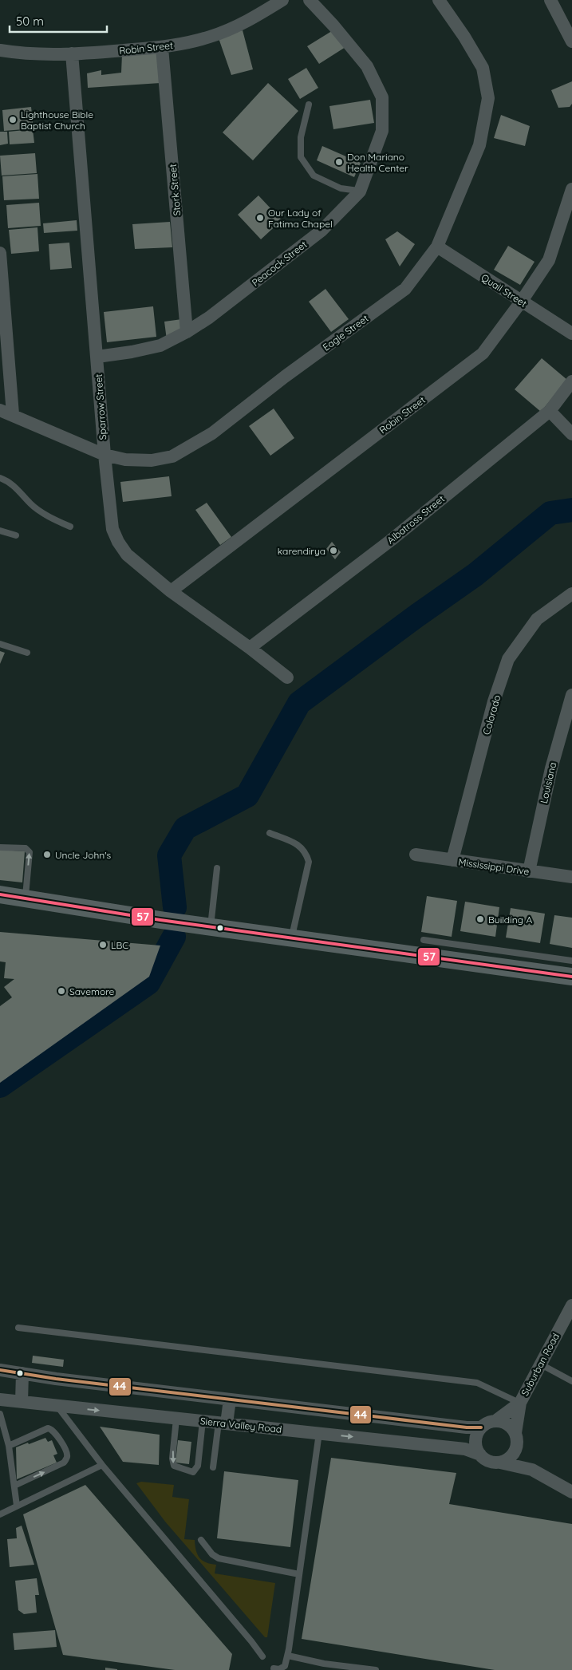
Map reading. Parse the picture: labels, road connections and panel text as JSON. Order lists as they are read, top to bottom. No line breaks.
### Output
{"streets":{"street":["Robin Street","Stork Street","Peacock Street","Quail Street","Eagle Street","Sparrow Street","Albatross Street","Colorado","Louisiana","Mississippi Drive","Suburban Road","Sierra Valley Road"]},"crossings":[["Robin Street","Stork Street"],["Robin Street","Quail Street"],["Robin Street","Sparrow Street"],["Stork Street","Peacock Street"],["Peacock Street","Sparrow Street"],["Quail Street","Eagle Street"],["Eagle Street","Sparrow Street"],["Sparrow Street","Albatross Street"],["Colorado","Mississippi Drive"],["Louisiana","Mississippi Drive"],["Suburban Road","Sierra Valley Road"]],"places":["Lighthouse Bible Baptist Church","Don Mariano Health Center","Our Lady of Fatima Chapel","karendirya","Uncle John's","Building A","LBC","Savemore"],"lines":["transit line 57","transit line 44"],"scale_bar":"50 m"}
